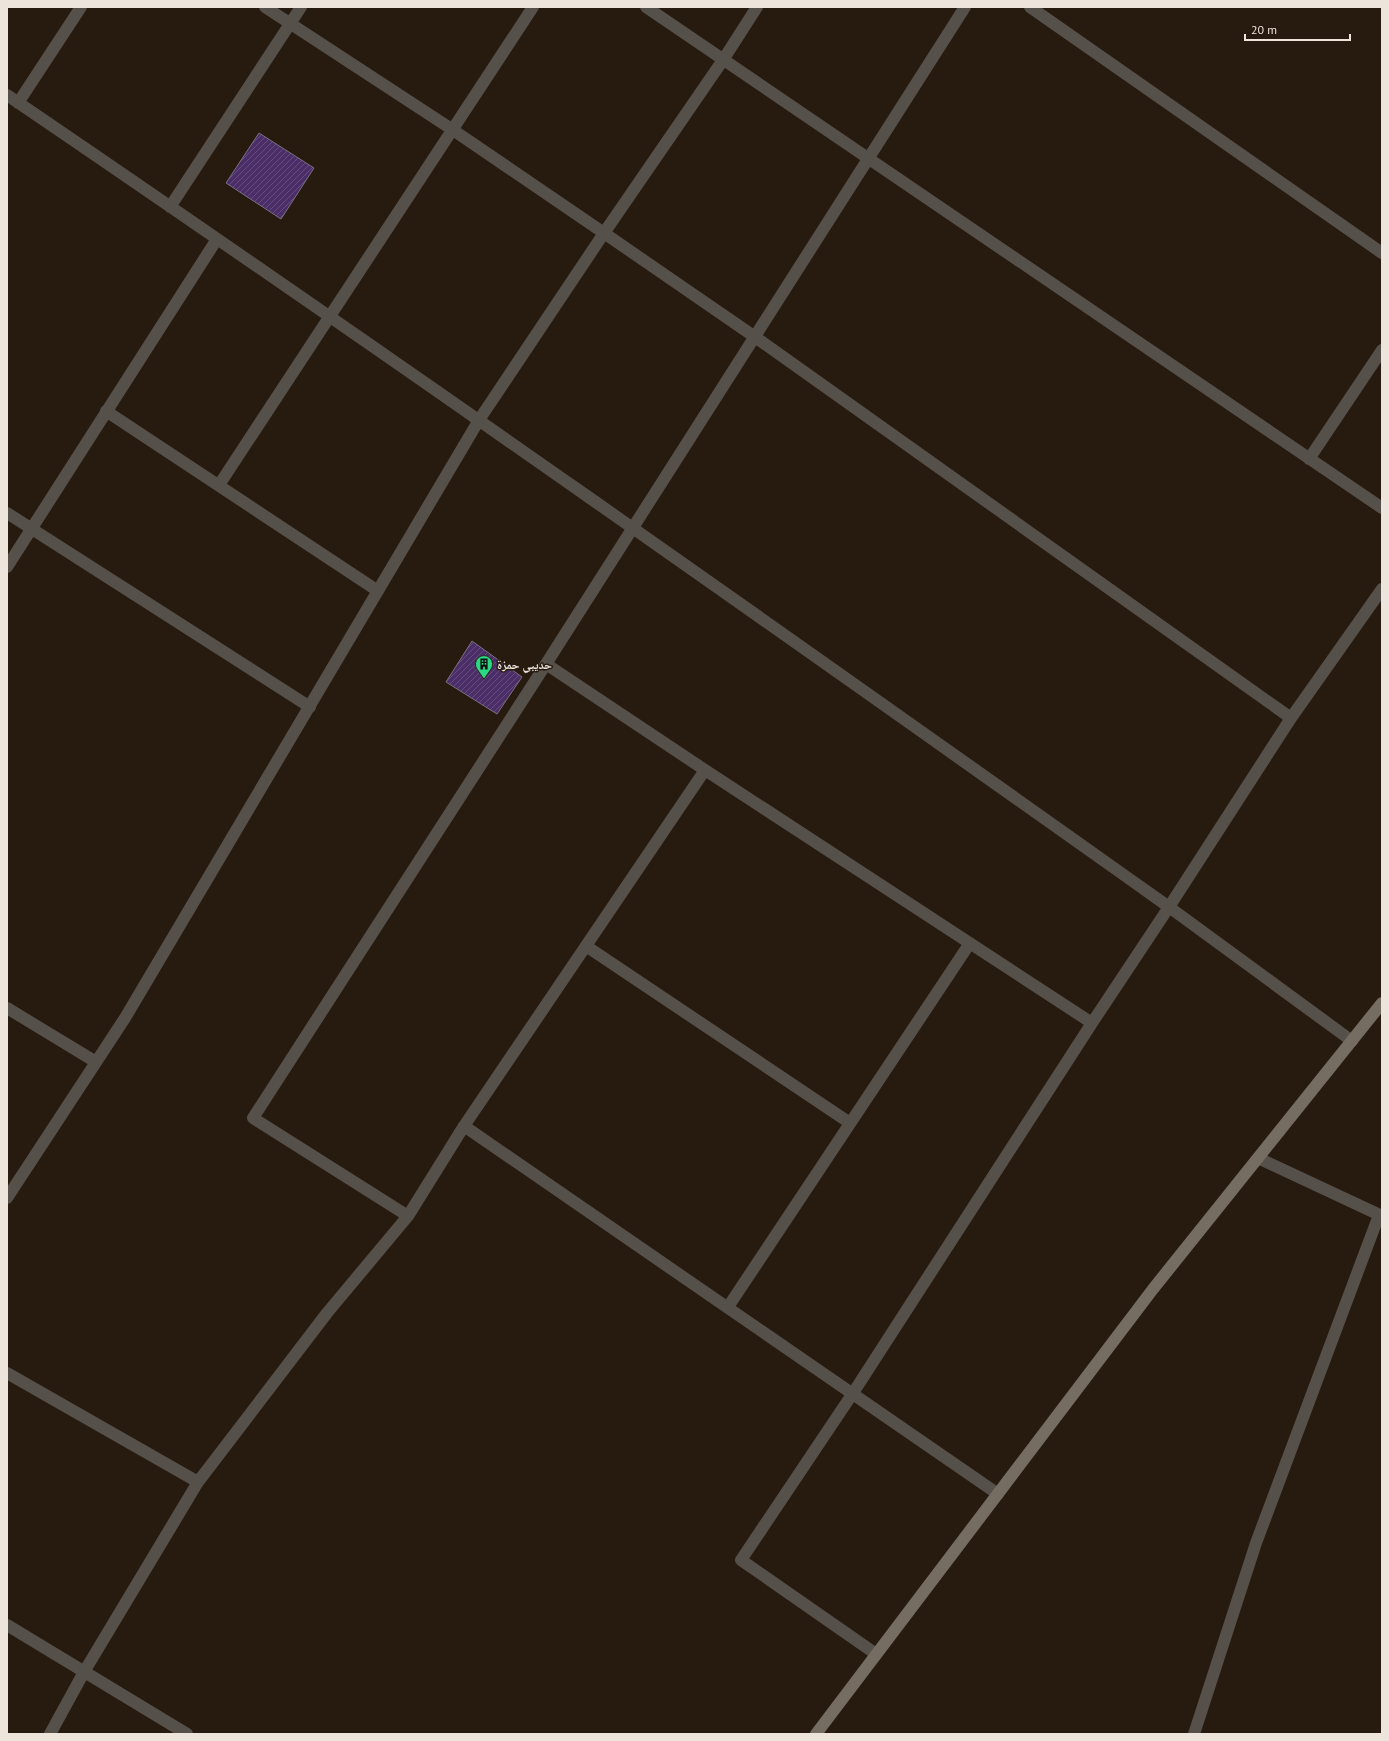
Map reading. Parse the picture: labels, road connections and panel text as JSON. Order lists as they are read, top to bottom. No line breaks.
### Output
{"places":{"building":["حديبي حمزة"]},"scale_bar":"20 m"}
